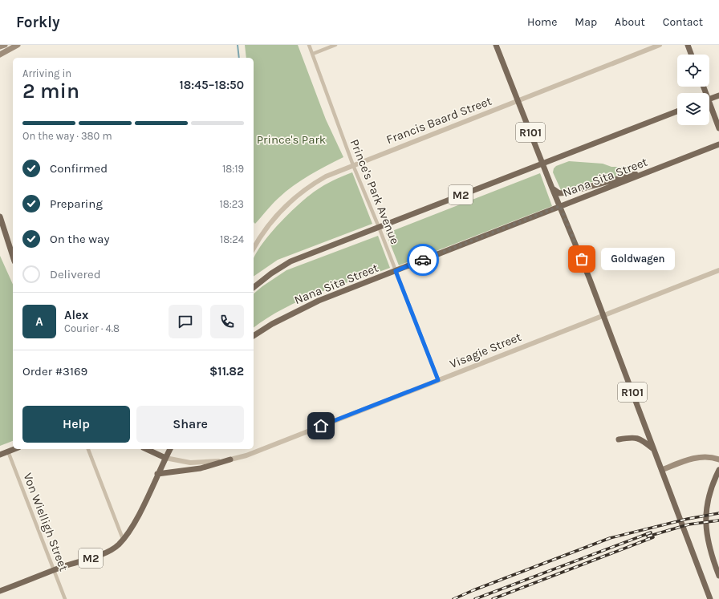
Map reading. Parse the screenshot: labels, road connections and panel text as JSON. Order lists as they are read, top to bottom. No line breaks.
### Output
{"streets":{"main road":["R101","Nana Sita Street","M2"],"street":["Francis Baard Street","Prince's Park Avenue","Visagie Street","Von Wielligh Street"]},"crossings":[["Francis Baard Street","R101"],["Francis Baard Street","Prince's Park Avenue"],["R101","Nana Sita Street"],["R101","M2"],["R101","Visagie Street"],["Nana Sita Street","Prince's Park Avenue"],["Prince's Park Avenue","M2"],["Prince's Park Avenue","Visagie Street"],["M2","Visagie Street"],["M2","Von Wielligh Street"]],"parks":["Prince's Park"],"places":["Goldwagen"],"page":{"header":"Forkly","nav":["Home","Map","About","Contact"],"heading":["2 min","Arriving in","18:45–18:50"],"panel":["Alex","Courier · 4.8","Order #3169","$11.82"],"bar":"On the way · 380 m","list":[["Confirmed","18:19"],["Preparing","18:23"],["On the way","18:24"],"Delivered"],"bubble":"Goldwagen","round":"A","buttons":["Help","Share"]}}
